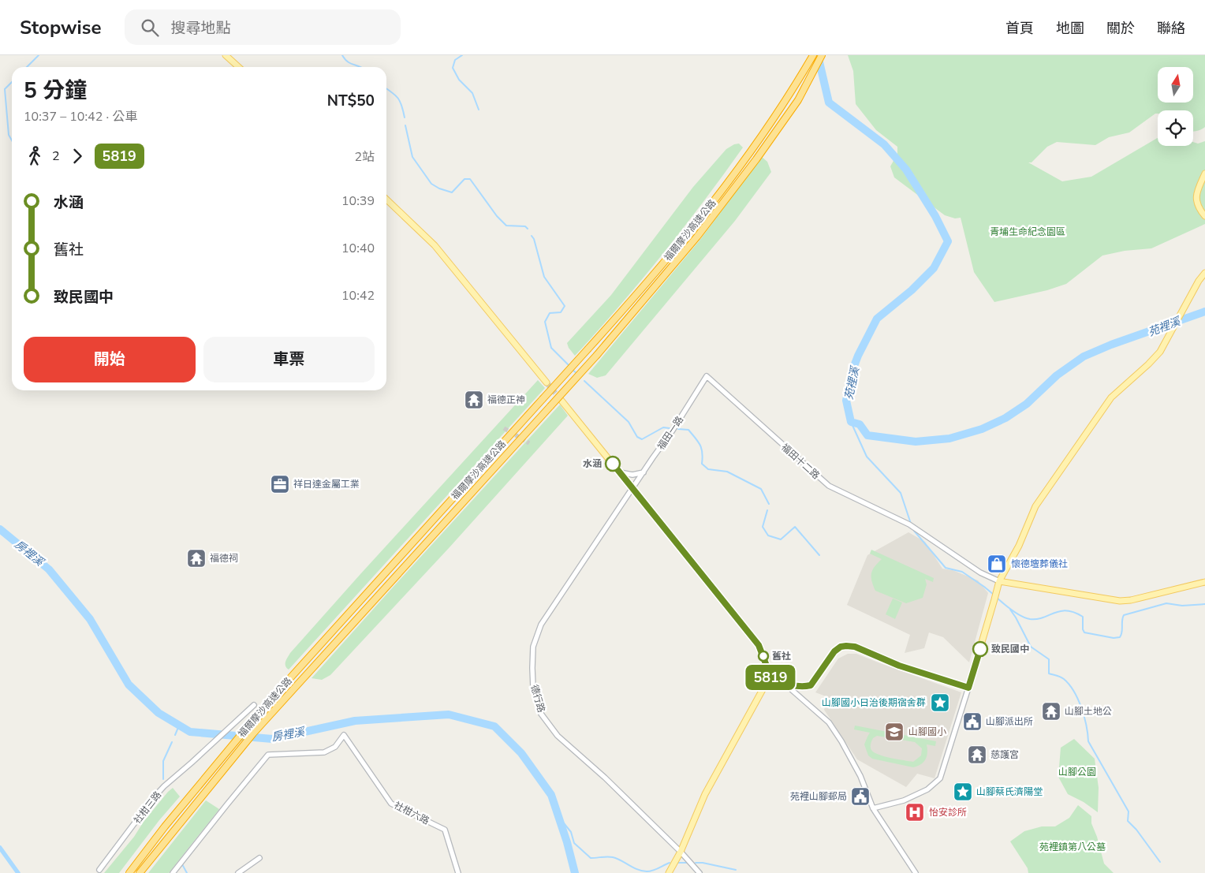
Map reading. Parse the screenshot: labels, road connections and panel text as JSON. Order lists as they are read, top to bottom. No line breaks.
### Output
{"streets":{"highway":["福爾摩沙高速公路"],"street":["福田一路","福田十二路","德行路","社柑三路","社柑六路"]},"crossings":[["福田一路","福田十二路"],["福田一路","德行路"]],"water":["苑裡溪","房裡溪"],"parks":["青埔生命紀念園區","山腳公園","苑裡鎮第八公墓"],"places":{"temple":["福德正神","福德祠","山腳土地公","慈護宮"],"other":["水涵","致民國中","舊社"],"office":["祥日達金屬工業"],"shop":["懷德壇葬儀社"],"place":["山腳國小日治後期宿舍群","山腳蔡氏濟陽堂"],"public building":["山腳派出所","苑裡山腳郵局"],"school or university":["山腳國小"],"hospital":["怡安診所"]},"lines":["bus line 5819"],"north":"top","page":{"header":"Stopwise","search":"搜尋地點","nav":["首頁","地圖","關於","聯絡"],"on_map":"5819","heading":["5 分鐘","10:37 – 10:42 · 公車","NT$50"],"legs":["2","5819","2站"],"list":[{"name":"水涵","value":"10:39"},{"name":"舊社","value":"10:40"},{"name":"致民國中","value":"10:42"}],"buttons":["開始","車票"]}}
